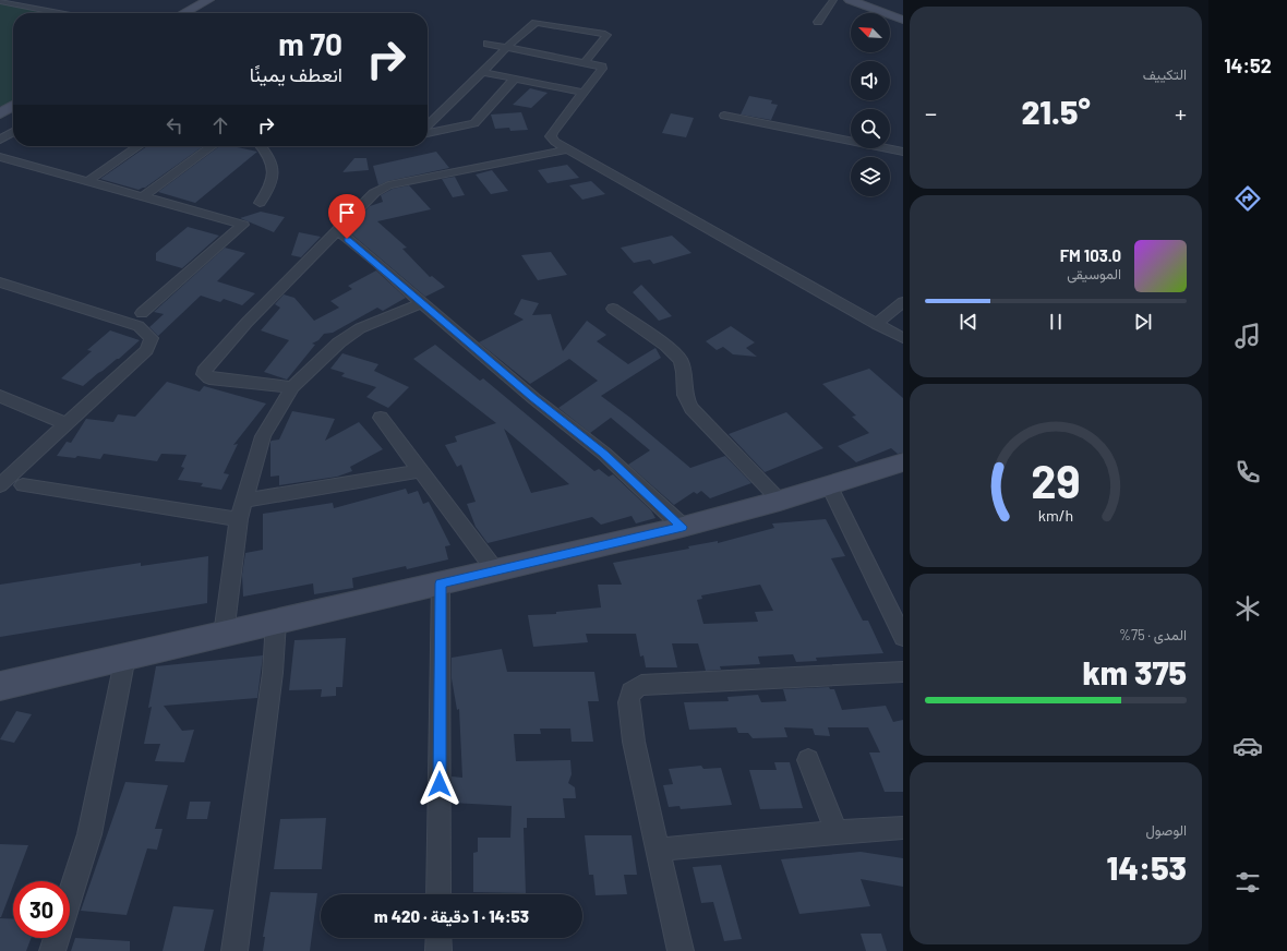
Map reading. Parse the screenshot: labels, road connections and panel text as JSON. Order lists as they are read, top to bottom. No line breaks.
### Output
{"north":"top left","page":{"tabs":"14:52","tile":["التكييف",["المدى · 75%","375 km"],["الوصول","14:53"]],"turn":["70 m","انعطف يمينًا"],"heat":["−","21.5°","+"],"song":["103.0 FM","الموسيقى"],"limit":"30","trip":"14:53 · 1 دقيقة · 420 m","gauge":["29","km/h"]}}
